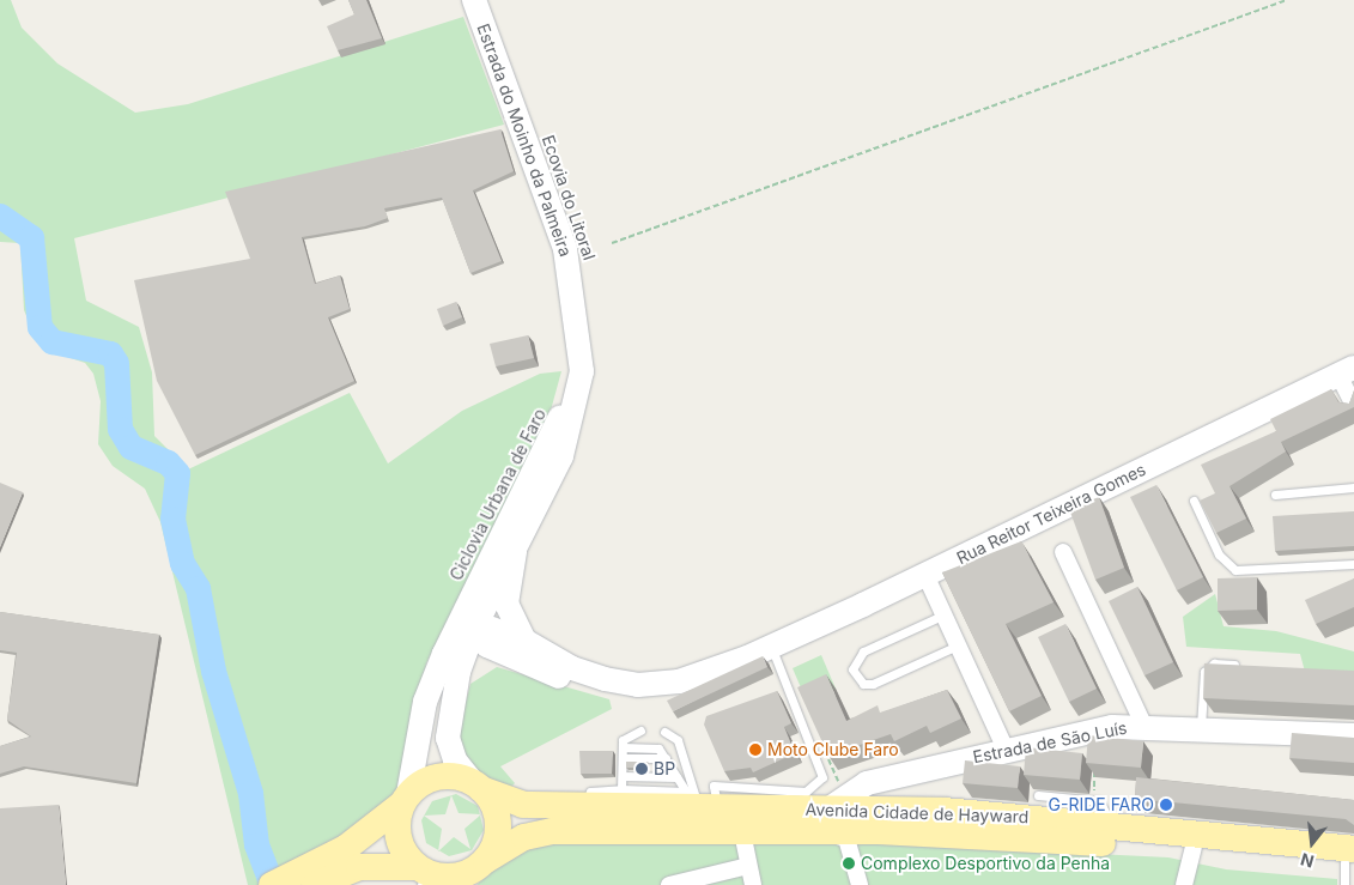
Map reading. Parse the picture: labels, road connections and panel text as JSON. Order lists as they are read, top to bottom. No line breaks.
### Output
{"streets":{"main road":["Avenida Cidade de Hayward"],"street":["Estrada do Moinho da Palmeira","Rua Reitor Teixeira Gomes","Estrada de São Luís"]},"crossings":[["Estrada do Moinho da Palmeira","Rua Reitor Teixeira Gomes"],["Estrada do Moinho da Palmeira","Avenida Cidade de Hayward"],["Estrada de São Luís","Avenida Cidade de Hayward"]],"places":["Moto Clube Faro","BP","G-RIDE FARO","Complexo Desportivo da Penha"],"north":"bottom"}
